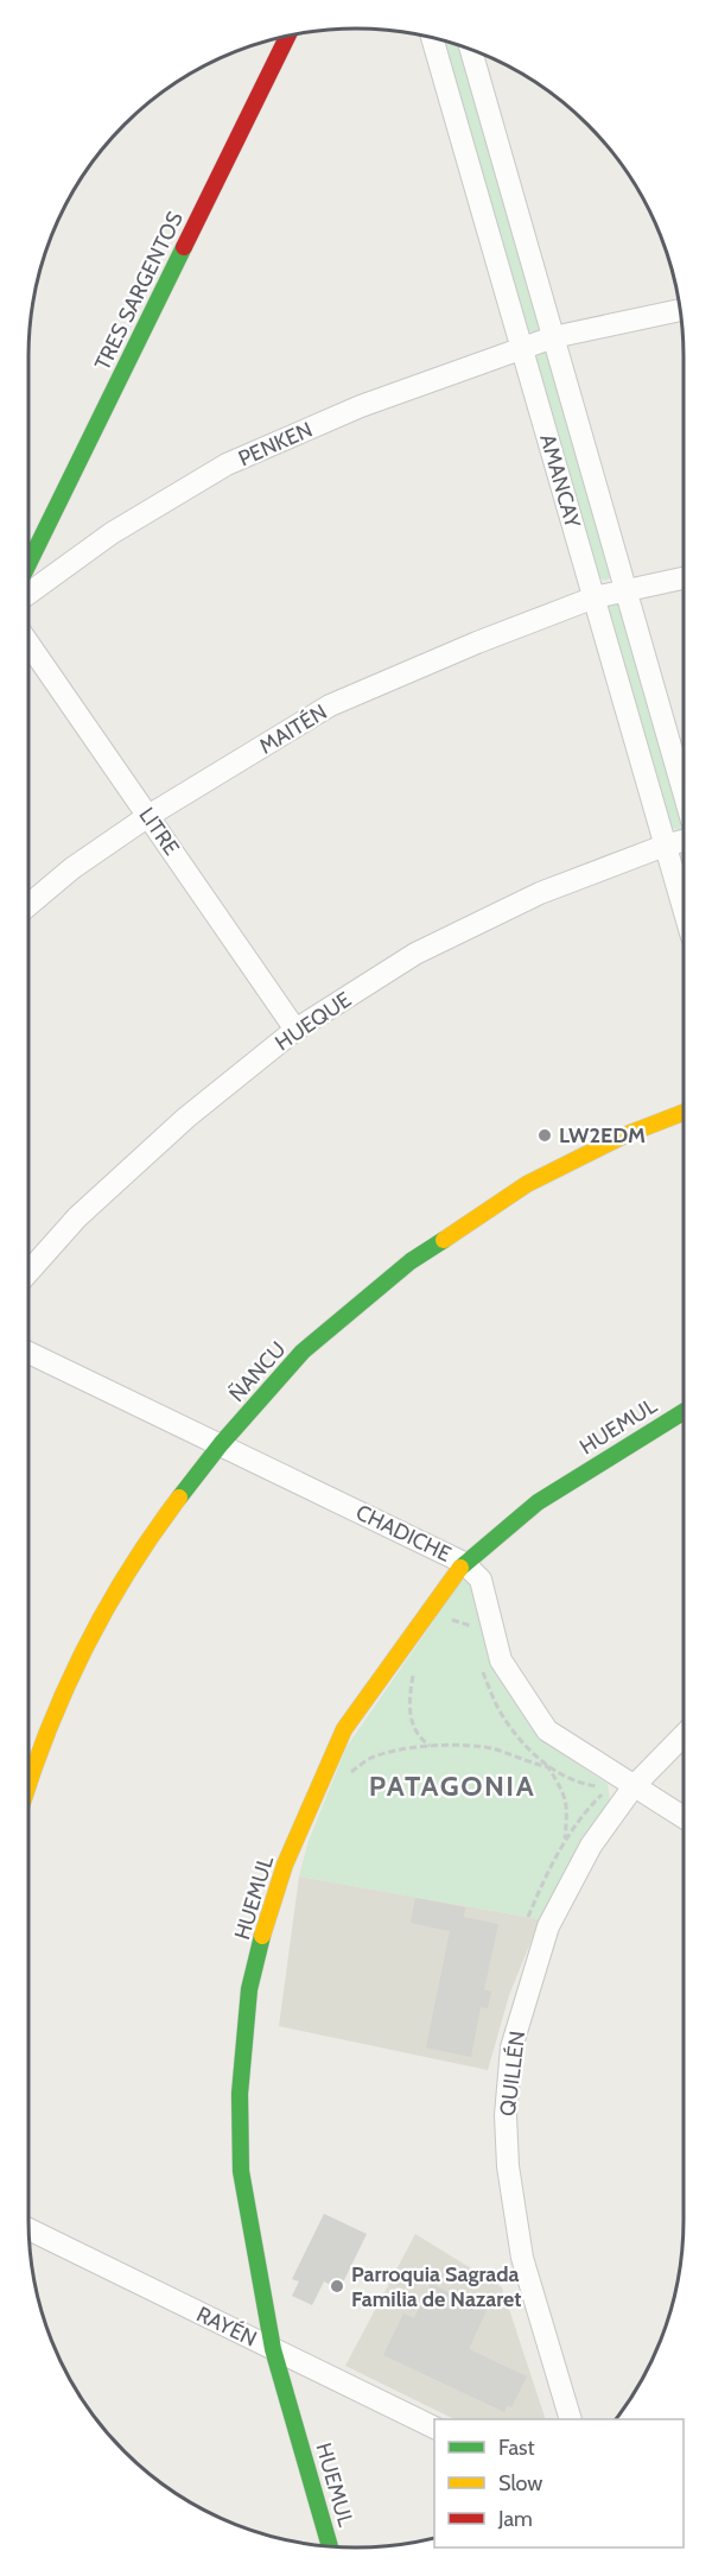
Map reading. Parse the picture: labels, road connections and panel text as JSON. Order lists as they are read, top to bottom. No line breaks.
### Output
{"streets":{"street":["TRES SARGENTOS","PENKEN","AMANCAY","MAITÉN","LITRE","HUEQUE","ÑANCU","HUEMUL","CHADICHE","QUILLÉN","RAYÉN"]},"crossings":[["PENKEN","AMANCAY"],["AMANCAY","MAITÉN"],["AMANCAY","HUEQUE"],["MAITÉN","LITRE"],["LITRE","HUEQUE"],["ÑANCU","CHADICHE"],["HUEMUL","CHADICHE"],["HUEMUL","RAYÉN"],["CHADICHE","QUILLÉN"]],"districts":["PATAGONIA"],"places":["LW2EDM","Parroquia Sagrada Familia de Nazaret"],"legend":["Fast","Slow","Jam"]}
